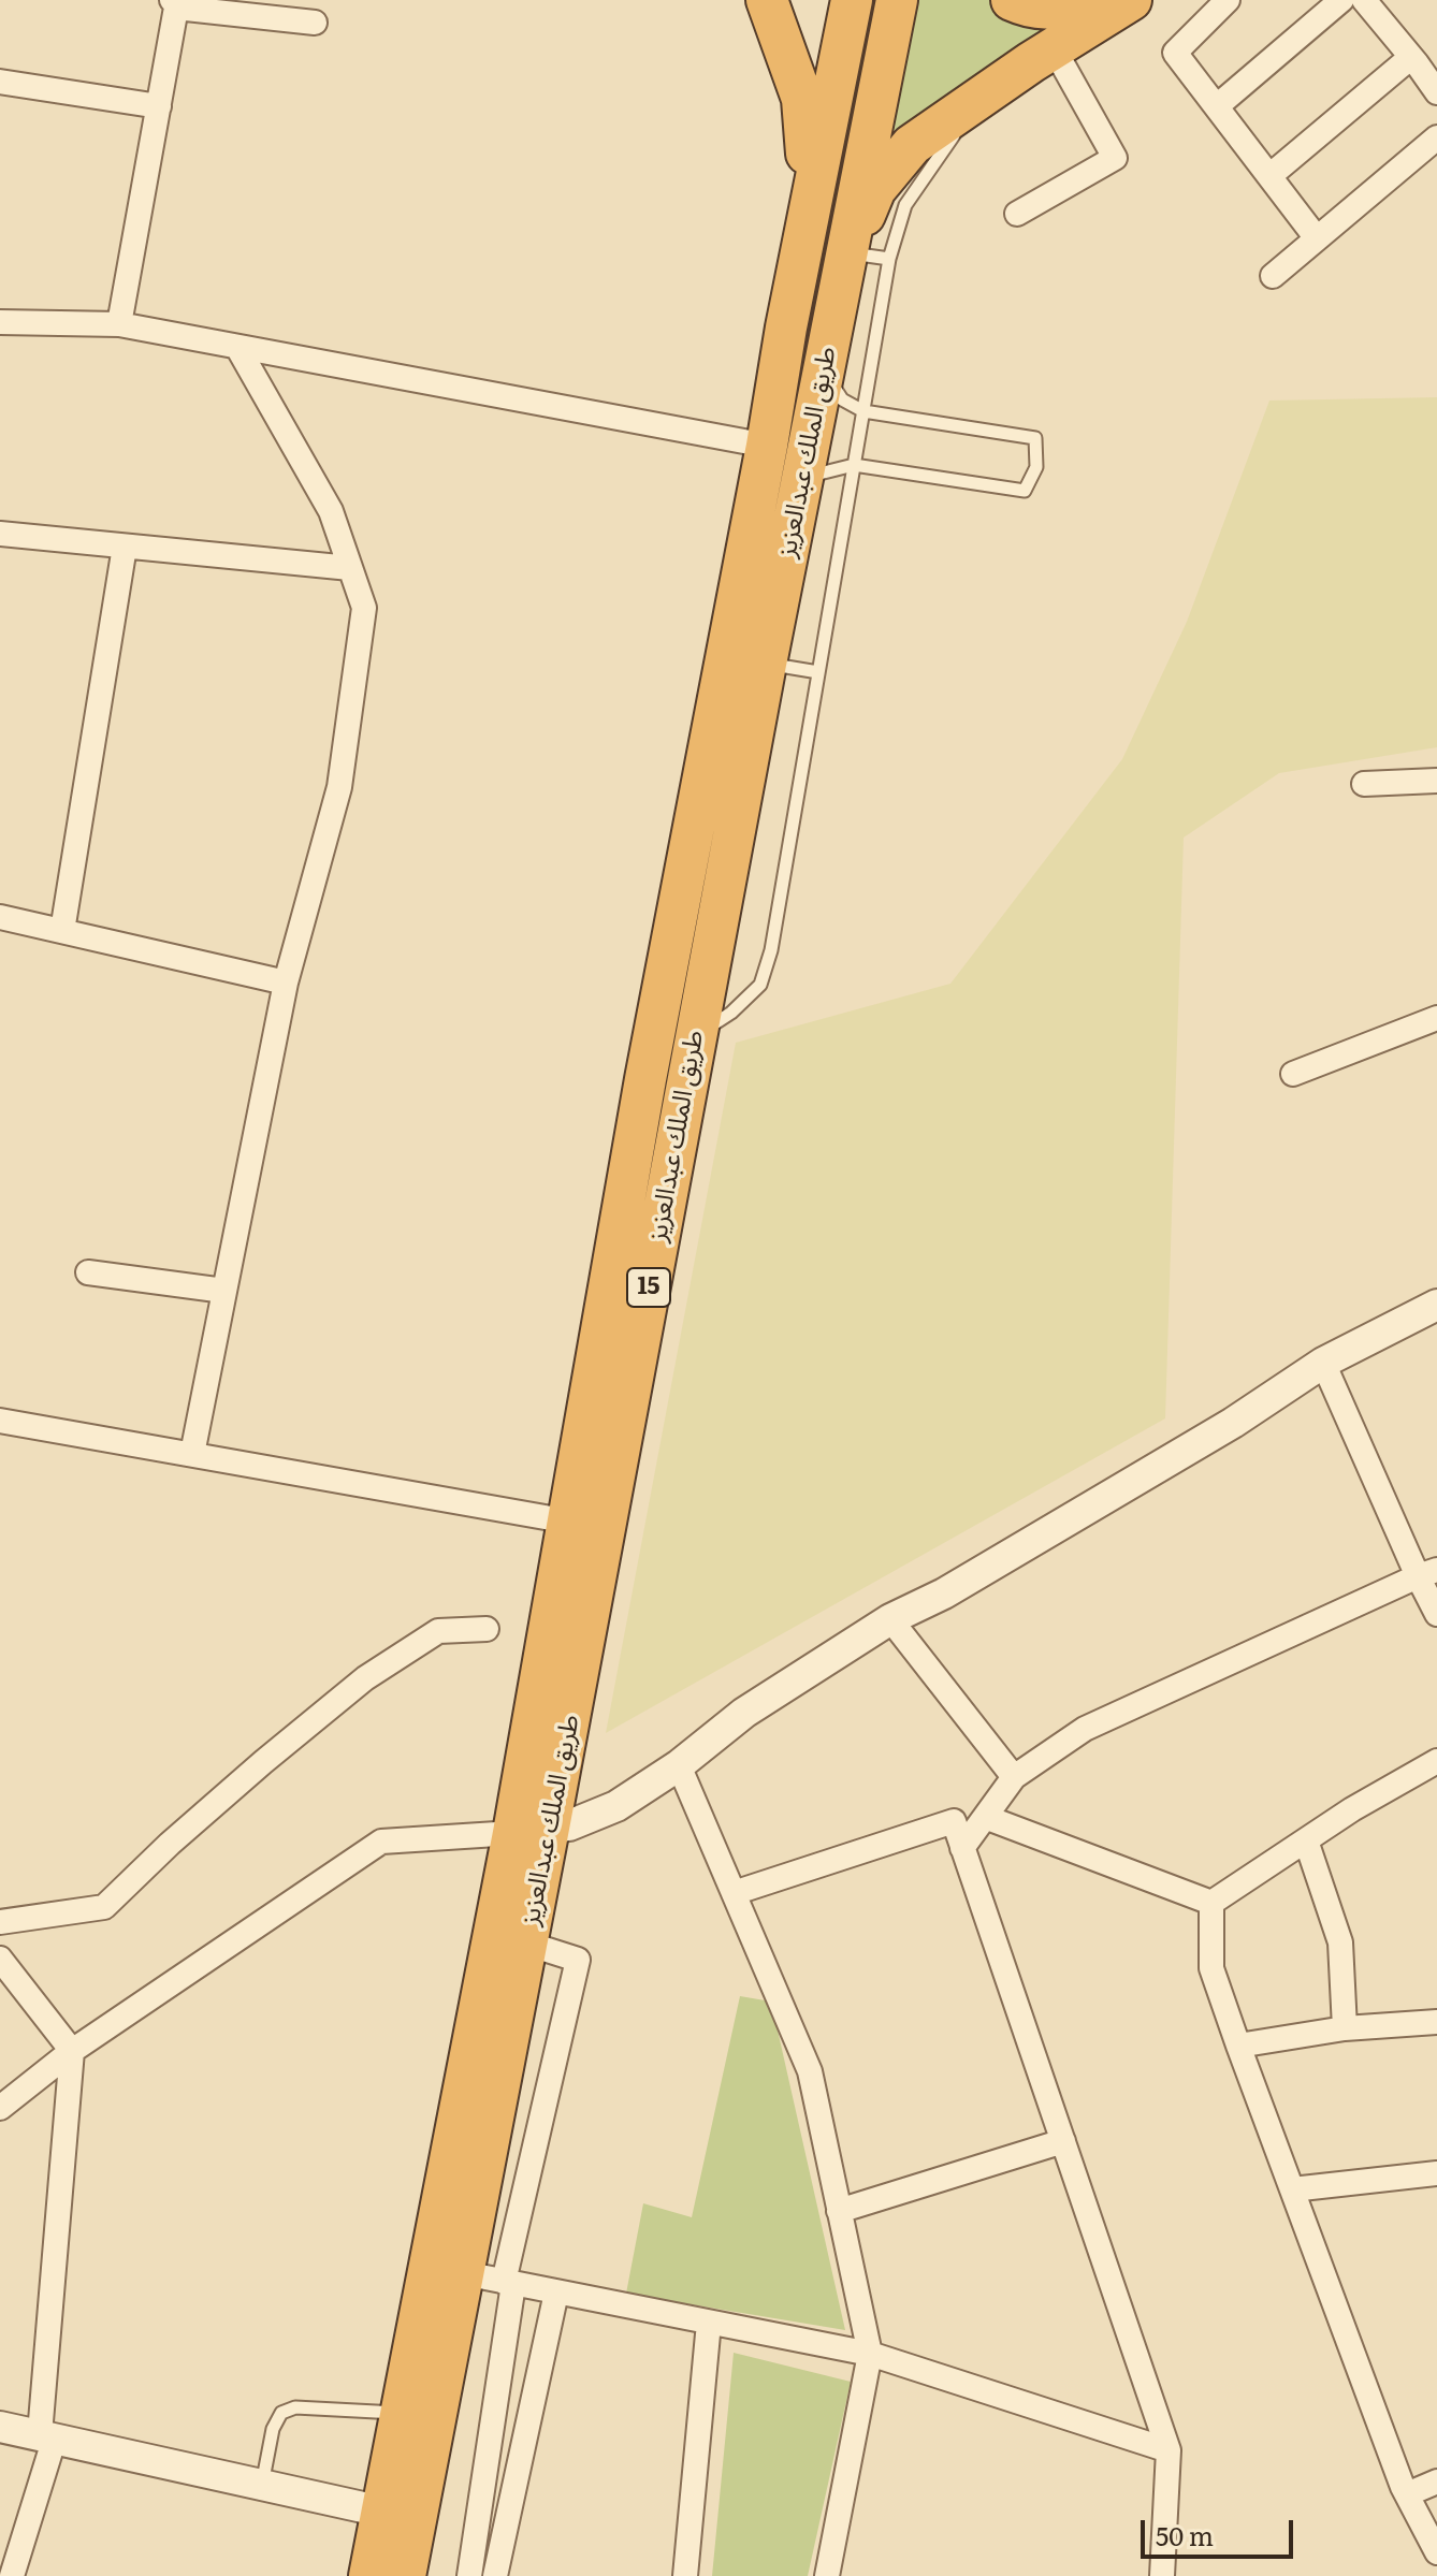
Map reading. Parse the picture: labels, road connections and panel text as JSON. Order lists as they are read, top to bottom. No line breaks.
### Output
{"streets":{"highway":["طريق الملك عبدالعزيز","15"]},"scale_bar":"50 m"}
